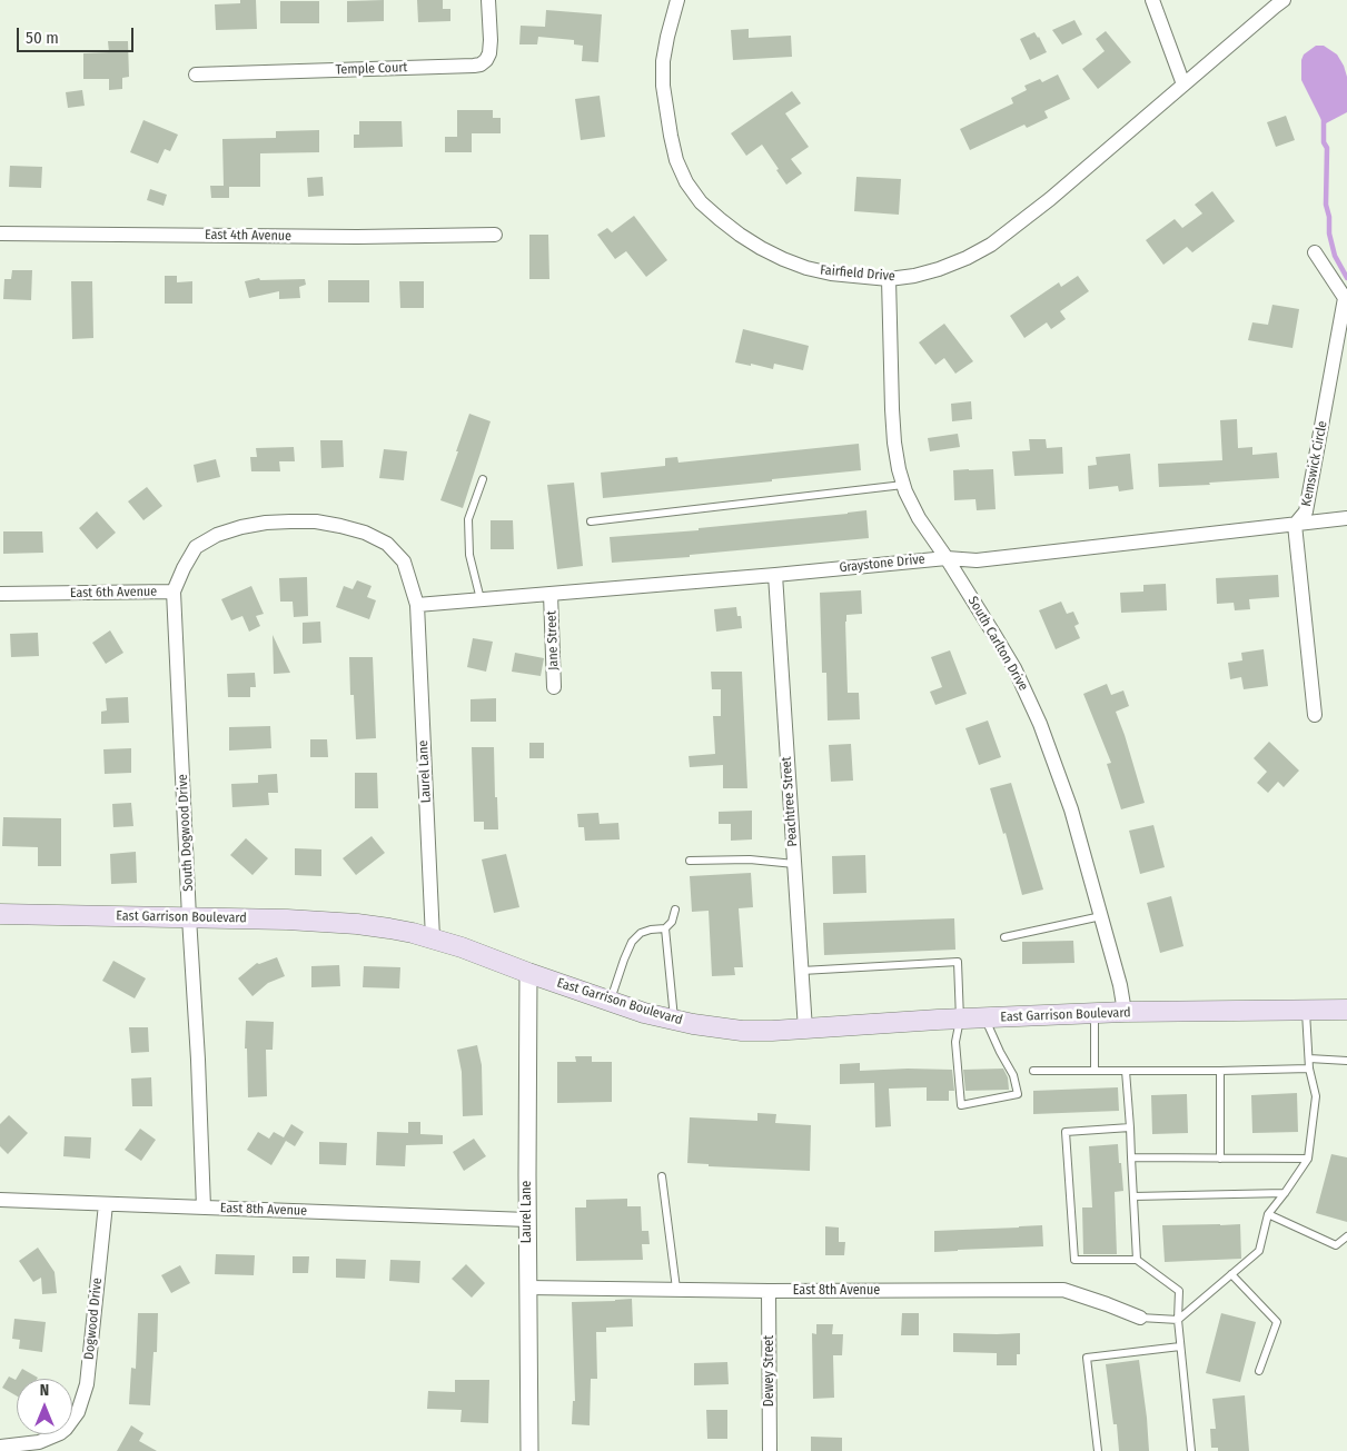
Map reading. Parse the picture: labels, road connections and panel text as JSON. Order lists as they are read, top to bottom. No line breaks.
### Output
{"streets":{"main road":["East Garrison Boulevard"],"street":["Temple Court","East 4th Avenue","Fairfield Drive","Kemswick Circle","Graystone Drive","East 6th Avenue","Jane Street","South Carlton Drive","Laurel Lane","Peachtree Street","South Dogwood Drive","East 8th Avenue","Dogwood Drive","Dewey Street"]},"crossings":[["Fairfield Drive","South Carlton Drive"],["Kemswick Circle","Graystone Drive"],["Graystone Drive","East 6th Avenue"],["Graystone Drive","Jane Street"],["Graystone Drive","South Carlton Drive"],["Graystone Drive","Laurel Lane"],["Graystone Drive","Peachtree Street"],["East 6th Avenue","Laurel Lane"],["East 6th Avenue","South Dogwood Drive"],["South Carlton Drive","East Garrison Boulevard"],["Laurel Lane","East Garrison Boulevard"],["Laurel Lane","East 8th Avenue"],["Peachtree Street","East Garrison Boulevard"],["South Dogwood Drive","East Garrison Boulevard"],["South Dogwood Drive","East 8th Avenue"],["East 8th Avenue","Dogwood Drive"],["East 8th Avenue","Dewey Street"]],"scale_bar":"50 m","north":"top"}
